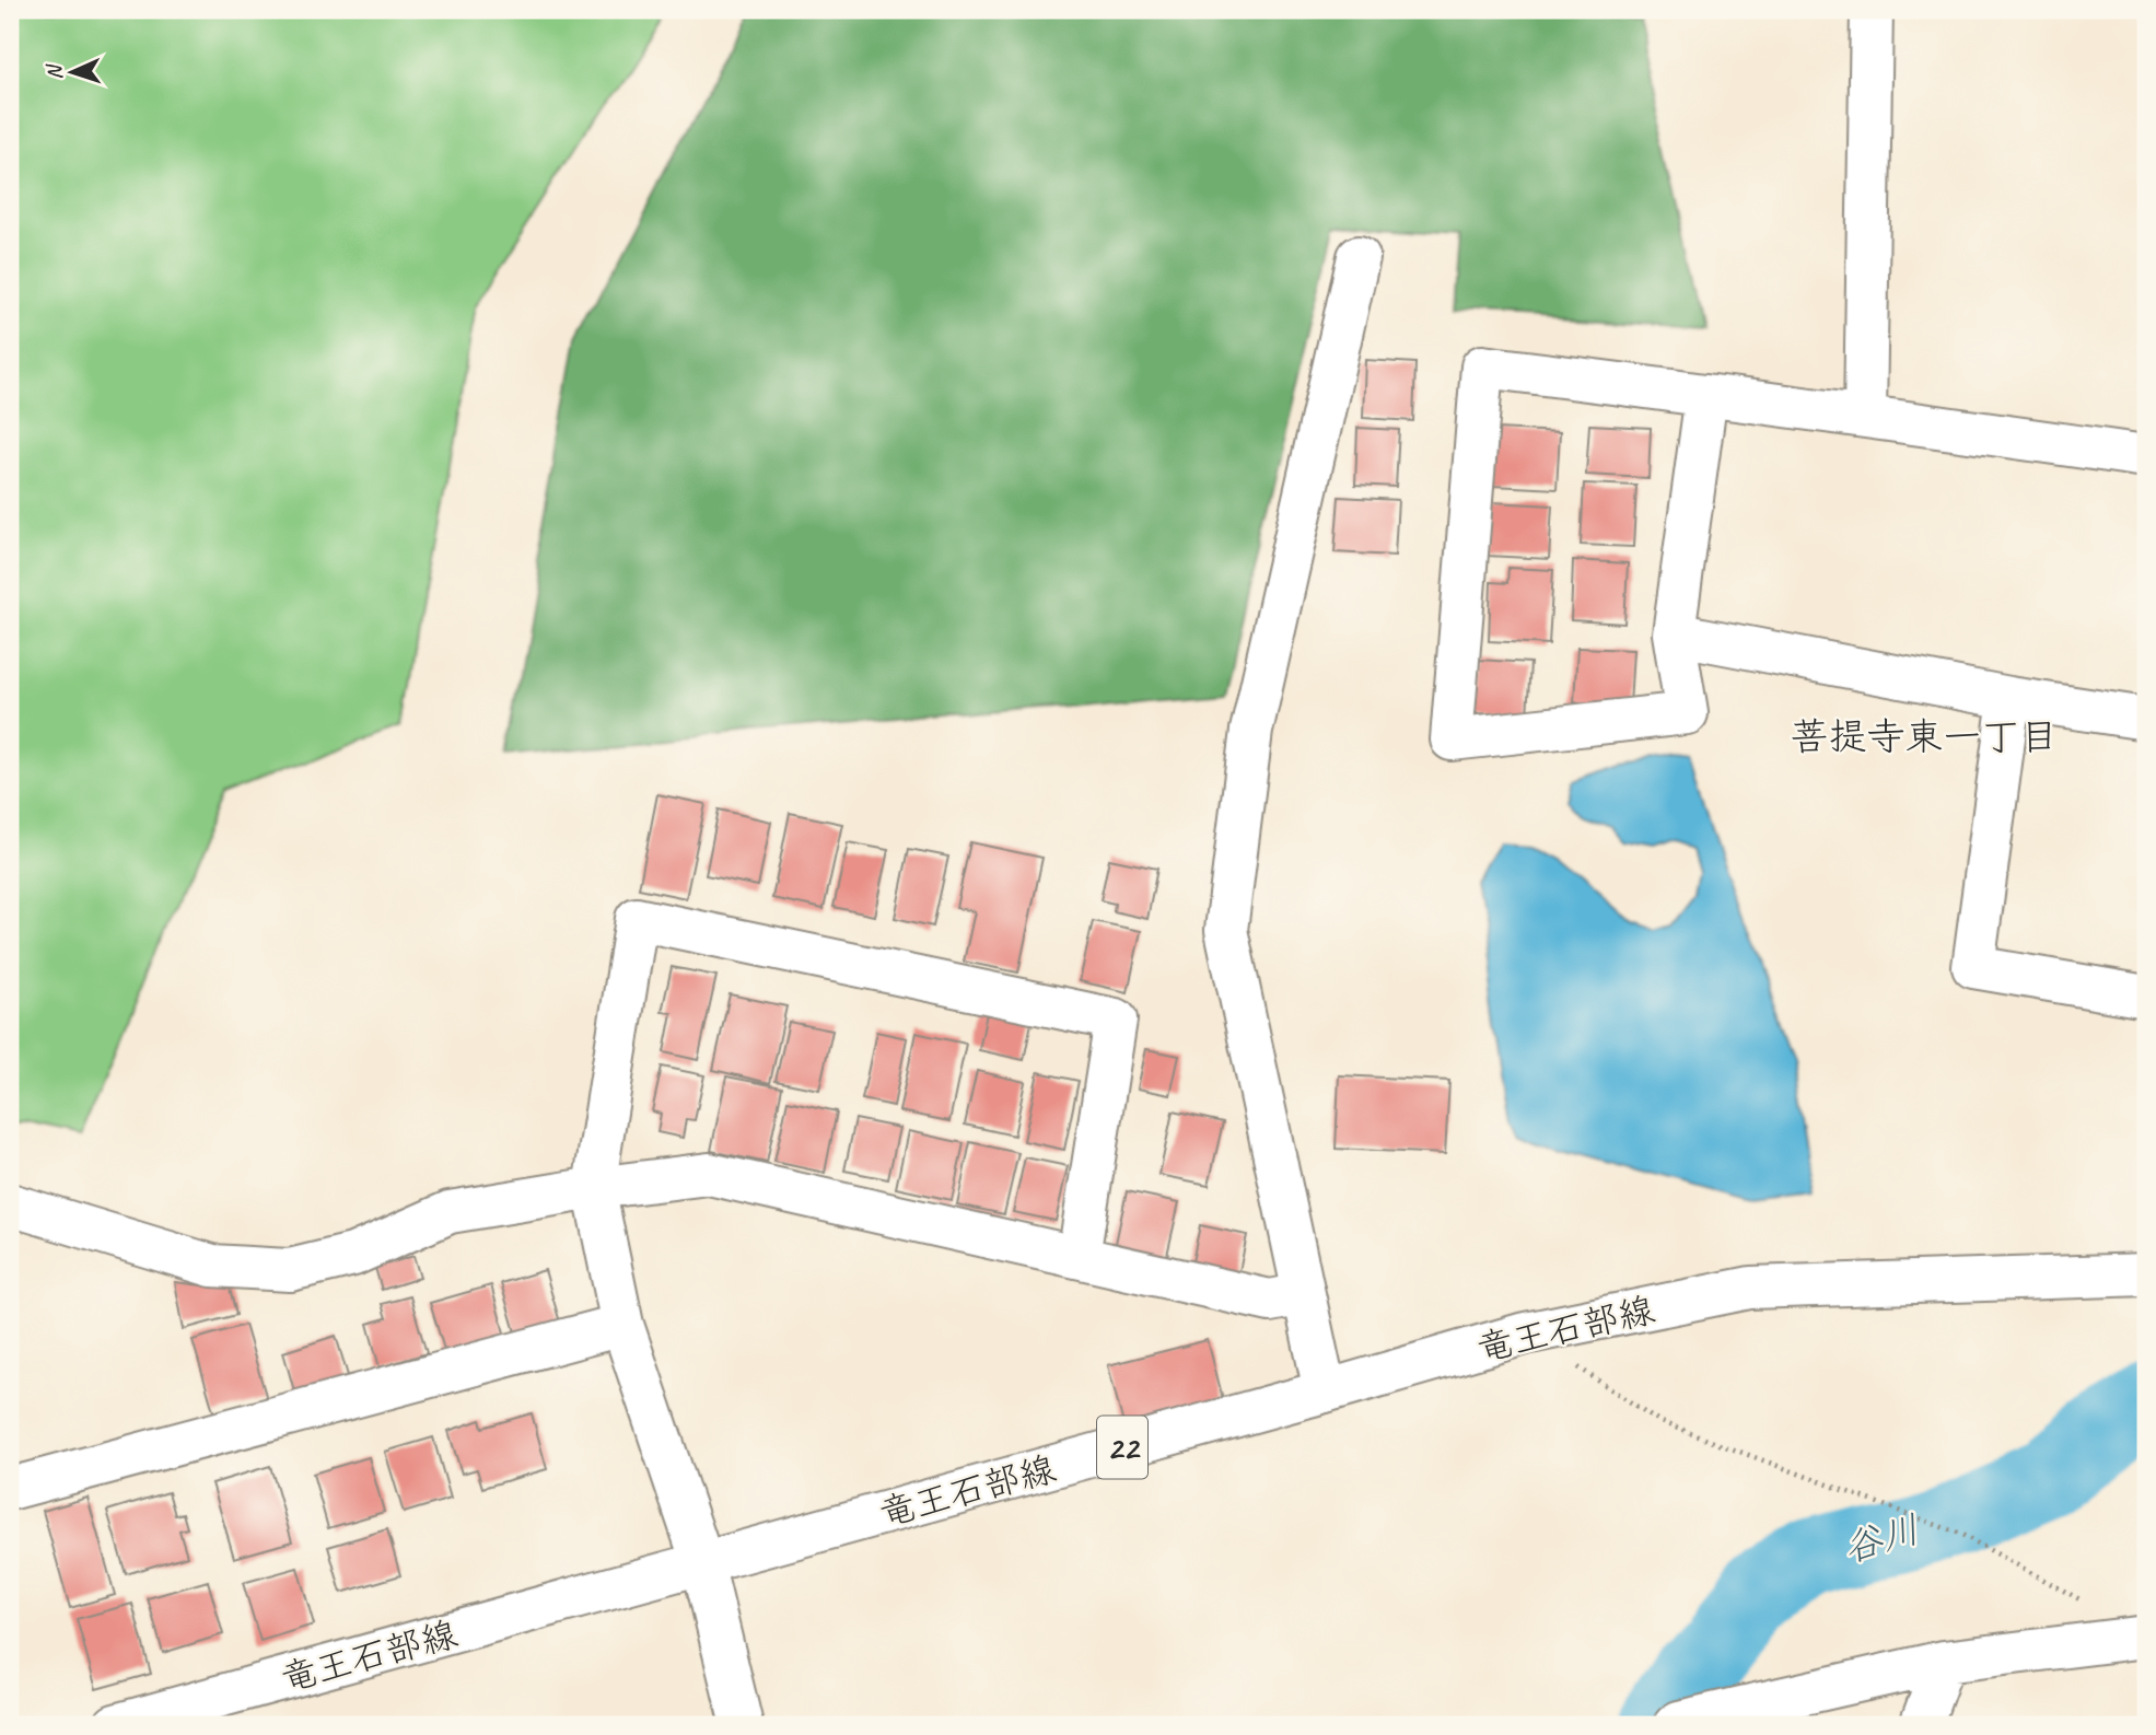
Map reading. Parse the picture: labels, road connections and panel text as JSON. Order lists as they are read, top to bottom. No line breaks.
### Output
{"streets":{"street":["竜王石部線","22"]},"districts":["菩提寺東一丁目"],"water":["谷川"],"north":"left"}
